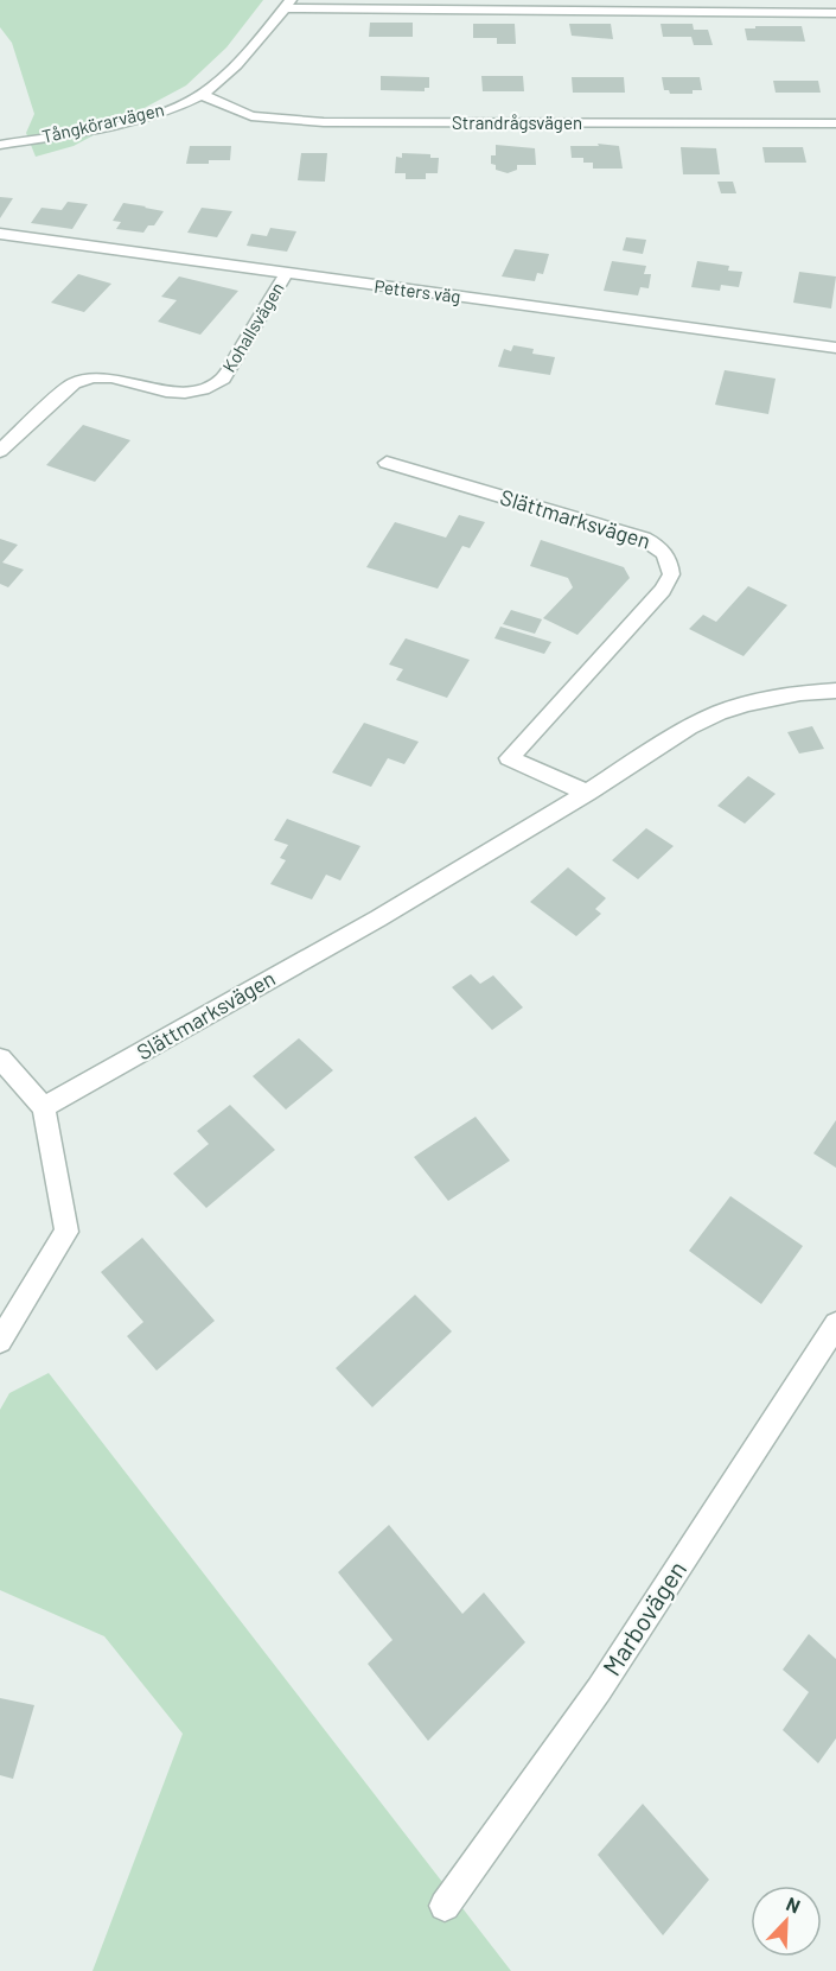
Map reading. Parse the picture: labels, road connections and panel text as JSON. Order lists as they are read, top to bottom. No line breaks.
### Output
{"streets":{"street":["Tångkörarvägen","Strandrågsvägen","Petters väg","Kohallsvägen","Slättmarksvägen","Marbovägen"]},"crossings":[["Tångkörarvägen","Strandrågsvägen"],["Petters väg","Kohallsvägen"]],"north":"top right"}
